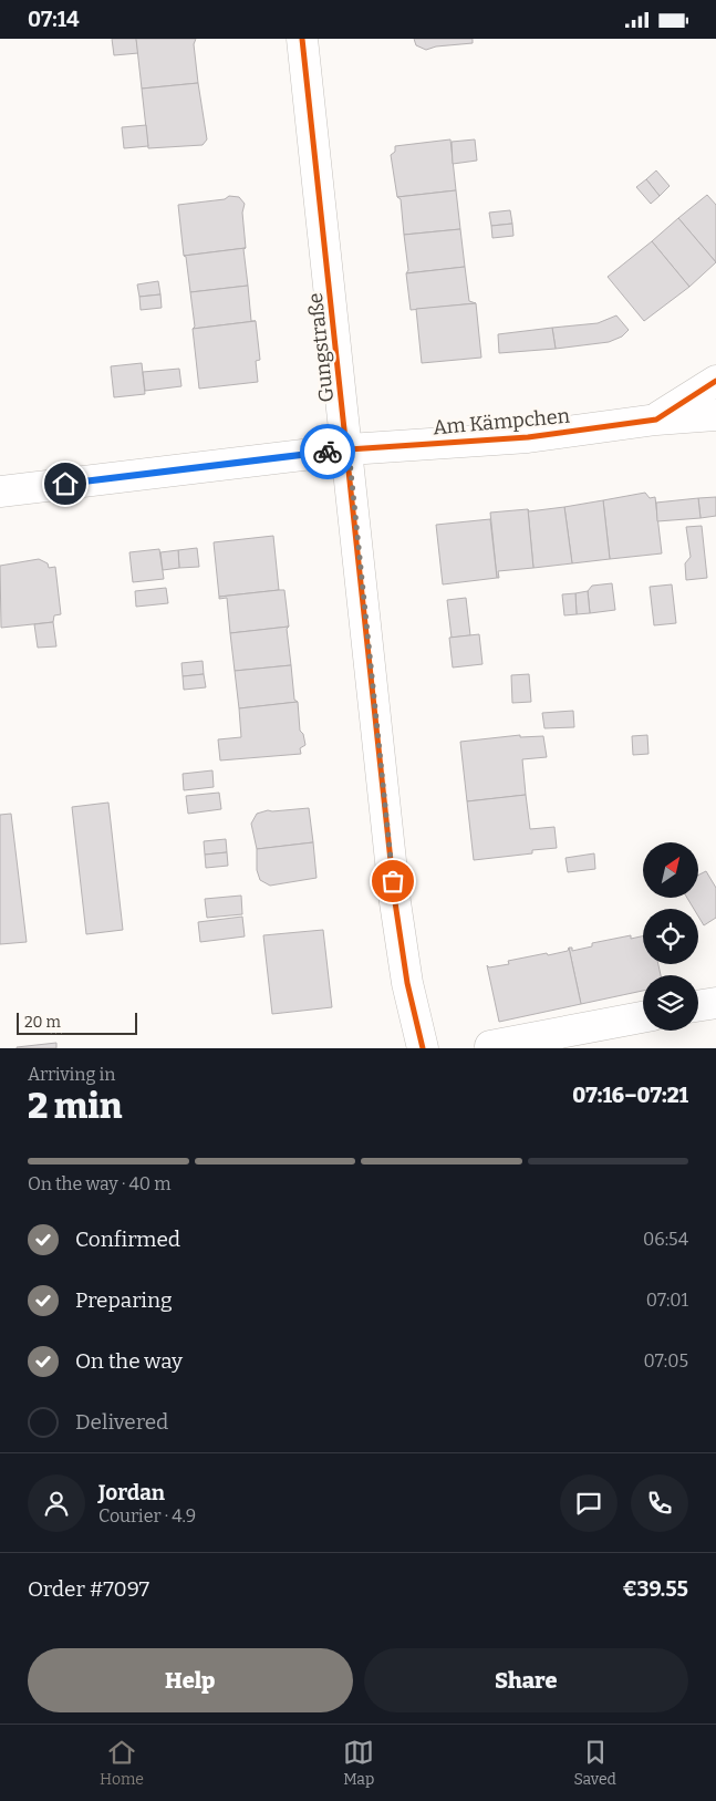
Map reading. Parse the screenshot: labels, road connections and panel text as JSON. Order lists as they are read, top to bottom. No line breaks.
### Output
{"streets":{"street":["Gungstraße","Am Kämpchen"]},"crossings":[["Gungstraße","Am Kämpchen"]],"scale_bar":"20 m","north":"top right","page":{"status":"07:14","scale":"20 m","heading":["2 min","Arriving in","07:16–07:21"],"panel":["Jordan","Courier · 4.9","Order #7097","€39.55"],"bar":"On the way · 40 m","list":[["Confirmed","06:54"],["Preparing","07:01"],["On the way","07:05"],"Delivered"],"buttons":["Help","Share"],"tabs":["Home","Map","Saved"]}}
